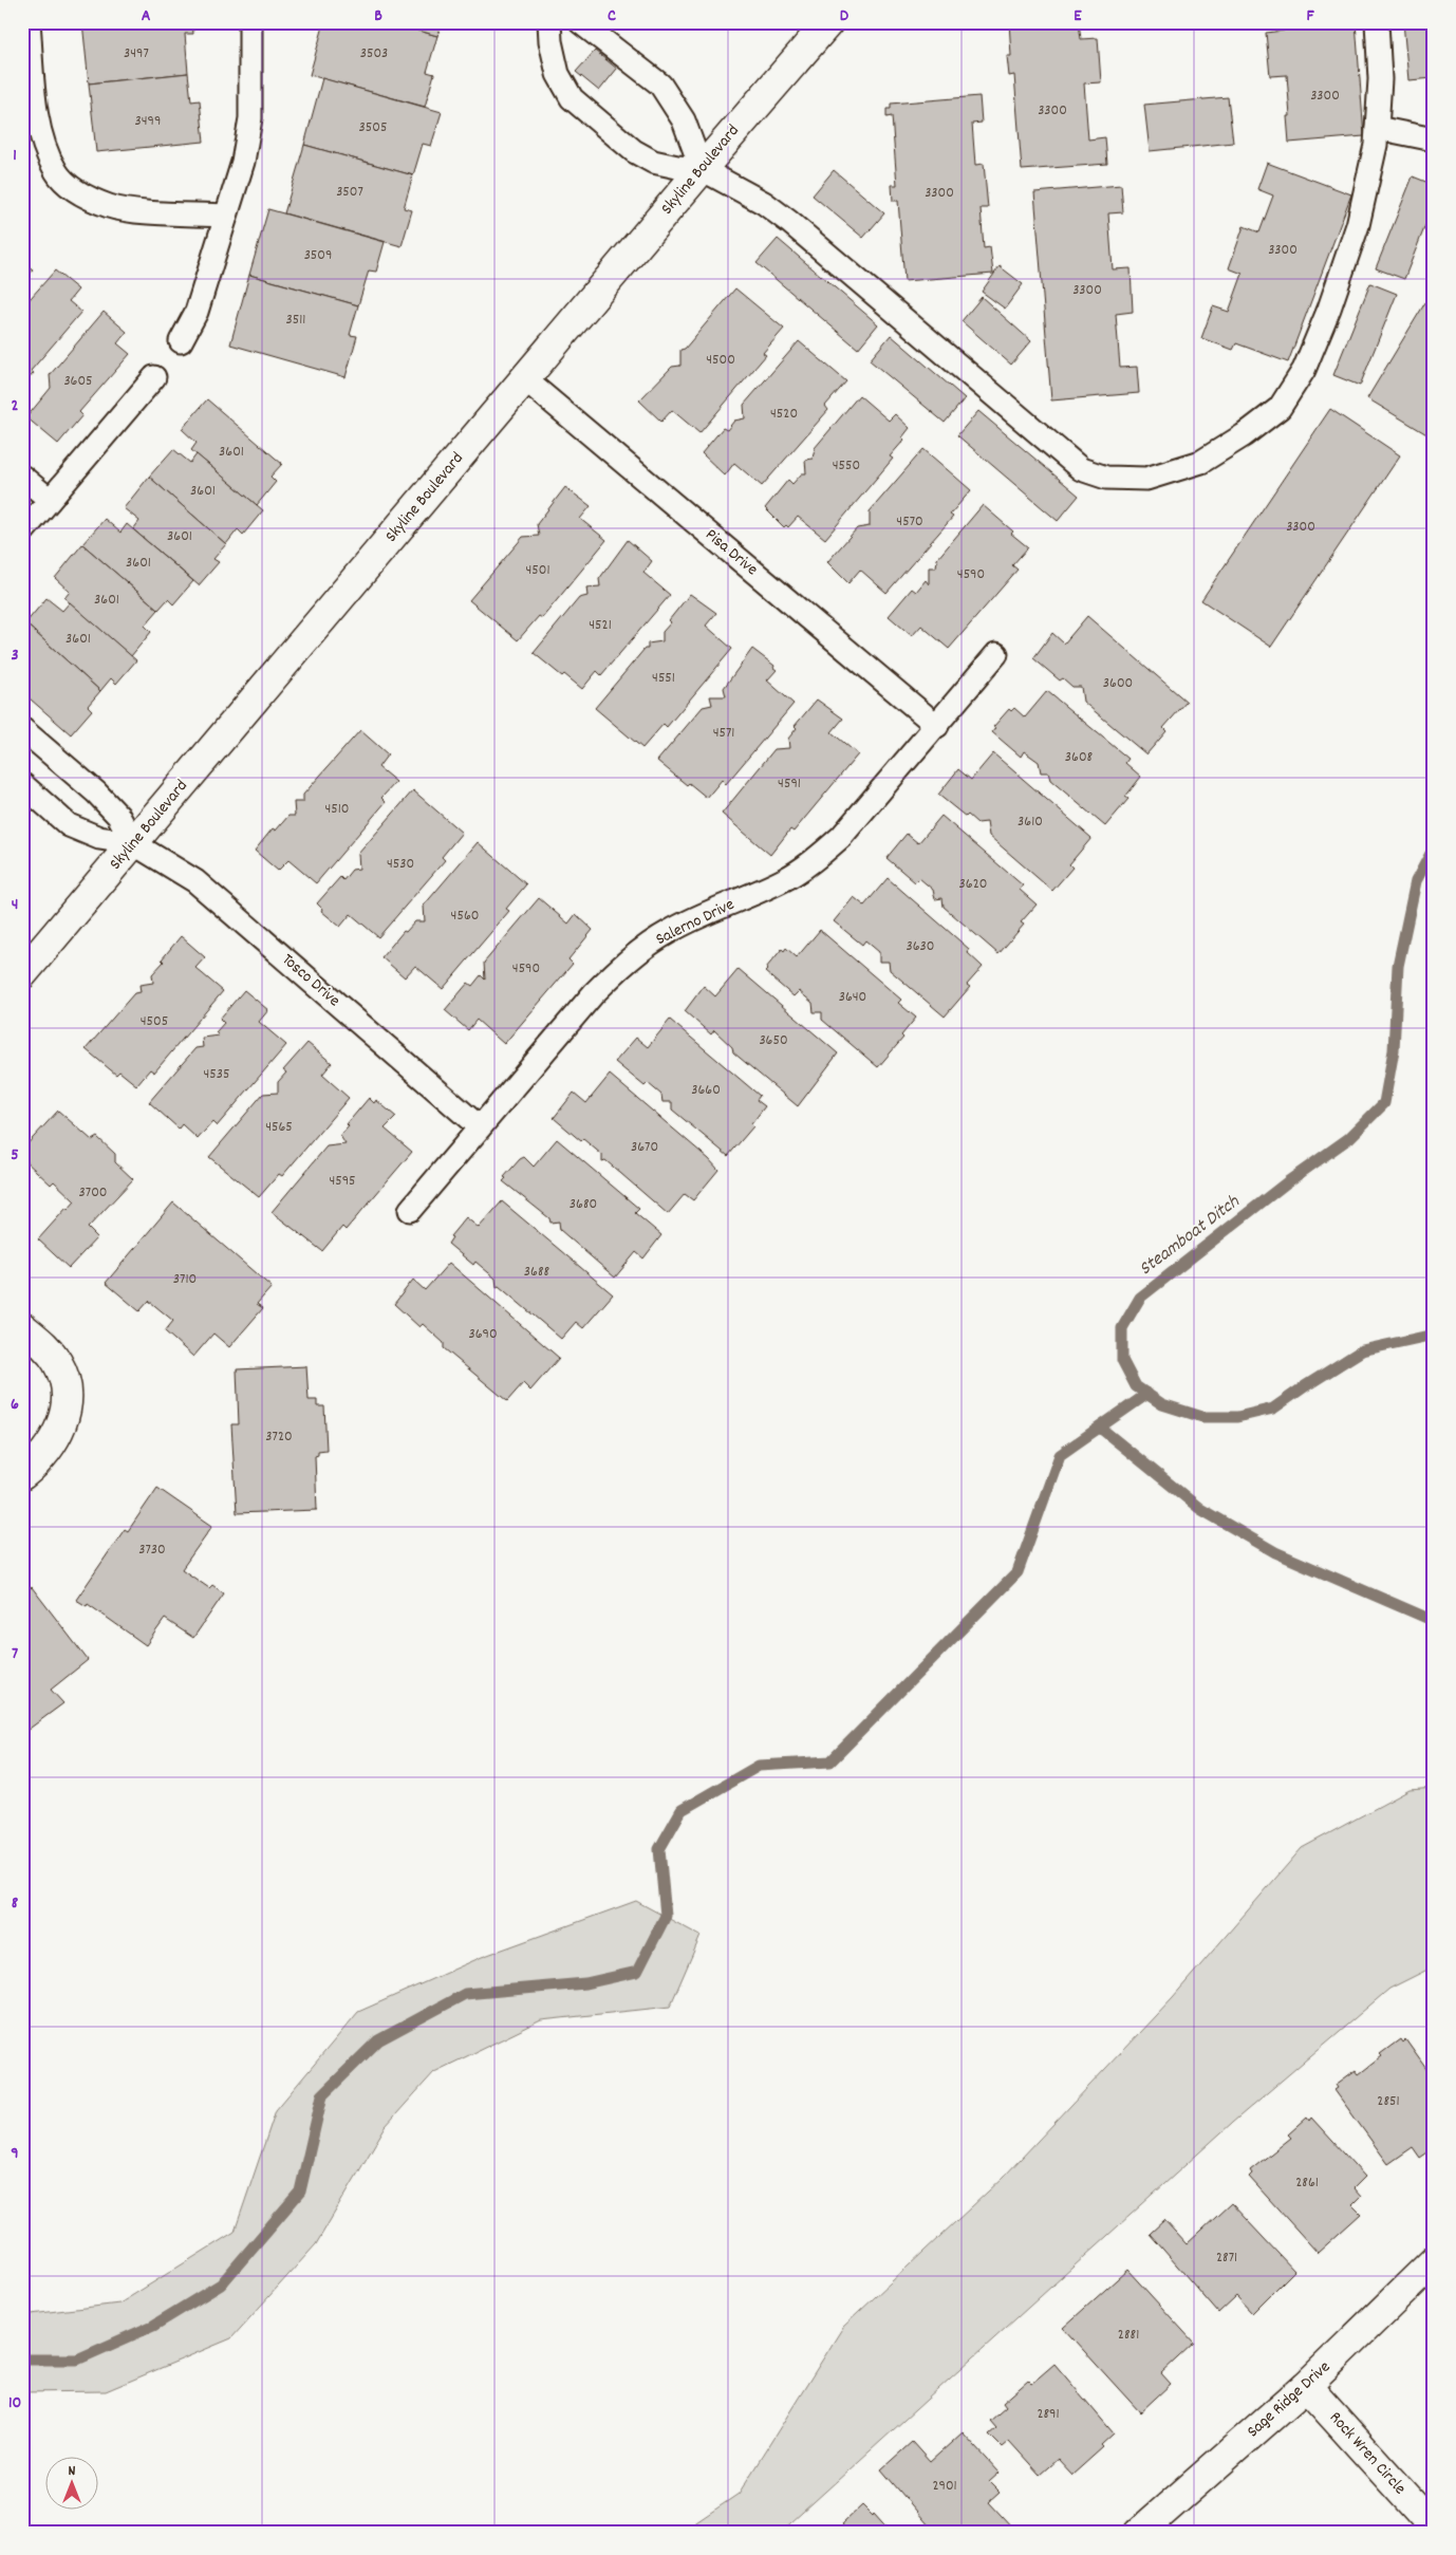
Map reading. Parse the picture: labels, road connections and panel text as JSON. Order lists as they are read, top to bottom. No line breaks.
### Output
{"streets":{"street":["Skyline Boulevard","Sage Ridge Drive","Rock Wren Circle"],"lane":["Pisa Drive","Salerno Drive","Tosco Drive"]},"crossings":[["Skyline Boulevard","Pisa Drive"],["Skyline Boulevard","Tosco Drive"],["Pisa Drive","Salerno Drive"],["Salerno Drive","Tosco Drive"],["Sage Ridge Drive","Rock Wren Circle"]],"water":["Steamboat Ditch"],"house_numbers":["3497","3503","3300","3300","3499","3505","3507","3300","3300","3509","3300","3511","4500","3605","4520","3601","4550","3601","4570","3300","3601","3601","4501","4590","3601","4521","3601","4551","3600","4571","3608","4591","4510","3610","4530","3620","4560","3630","4590","3640","4505","3650","4535","3660","4565","3670","4595","3700","3680","3688","3710","3690","3720","3730","2851","2861","2871","2881","2891","2901"],"north":"top","grid":{"columns":["A","B","C","D","E","F"],"rows":["1","2","3","4","5","6","7","8","9","10"]}}
